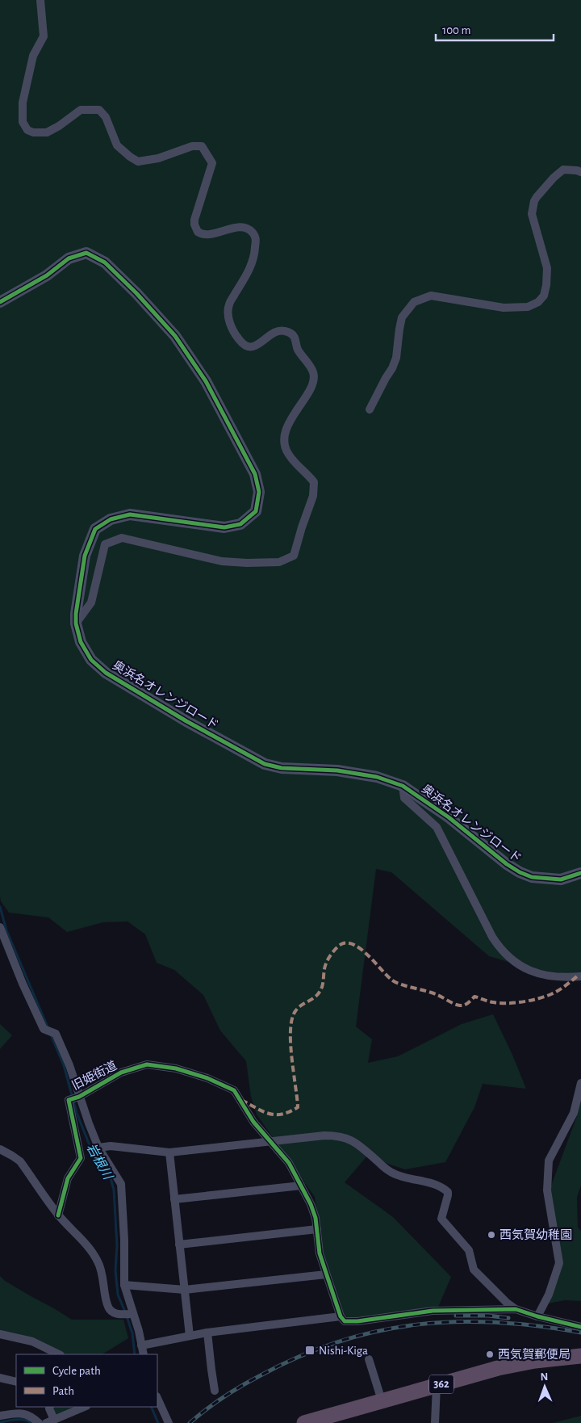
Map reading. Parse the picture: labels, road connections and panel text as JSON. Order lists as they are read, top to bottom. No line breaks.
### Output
{"streets":{"highway":["362"],"street":["奥浜名オレンジロード","旧姫街道"]},"water":["岩根川"],"places":{"other":["西気賀幼稚園","西気賀郵便局"],"transit":["Nishi-Kiga"]},"legend":["Cycle path","Path"],"scale_bar":"100 m","north":"top"}
